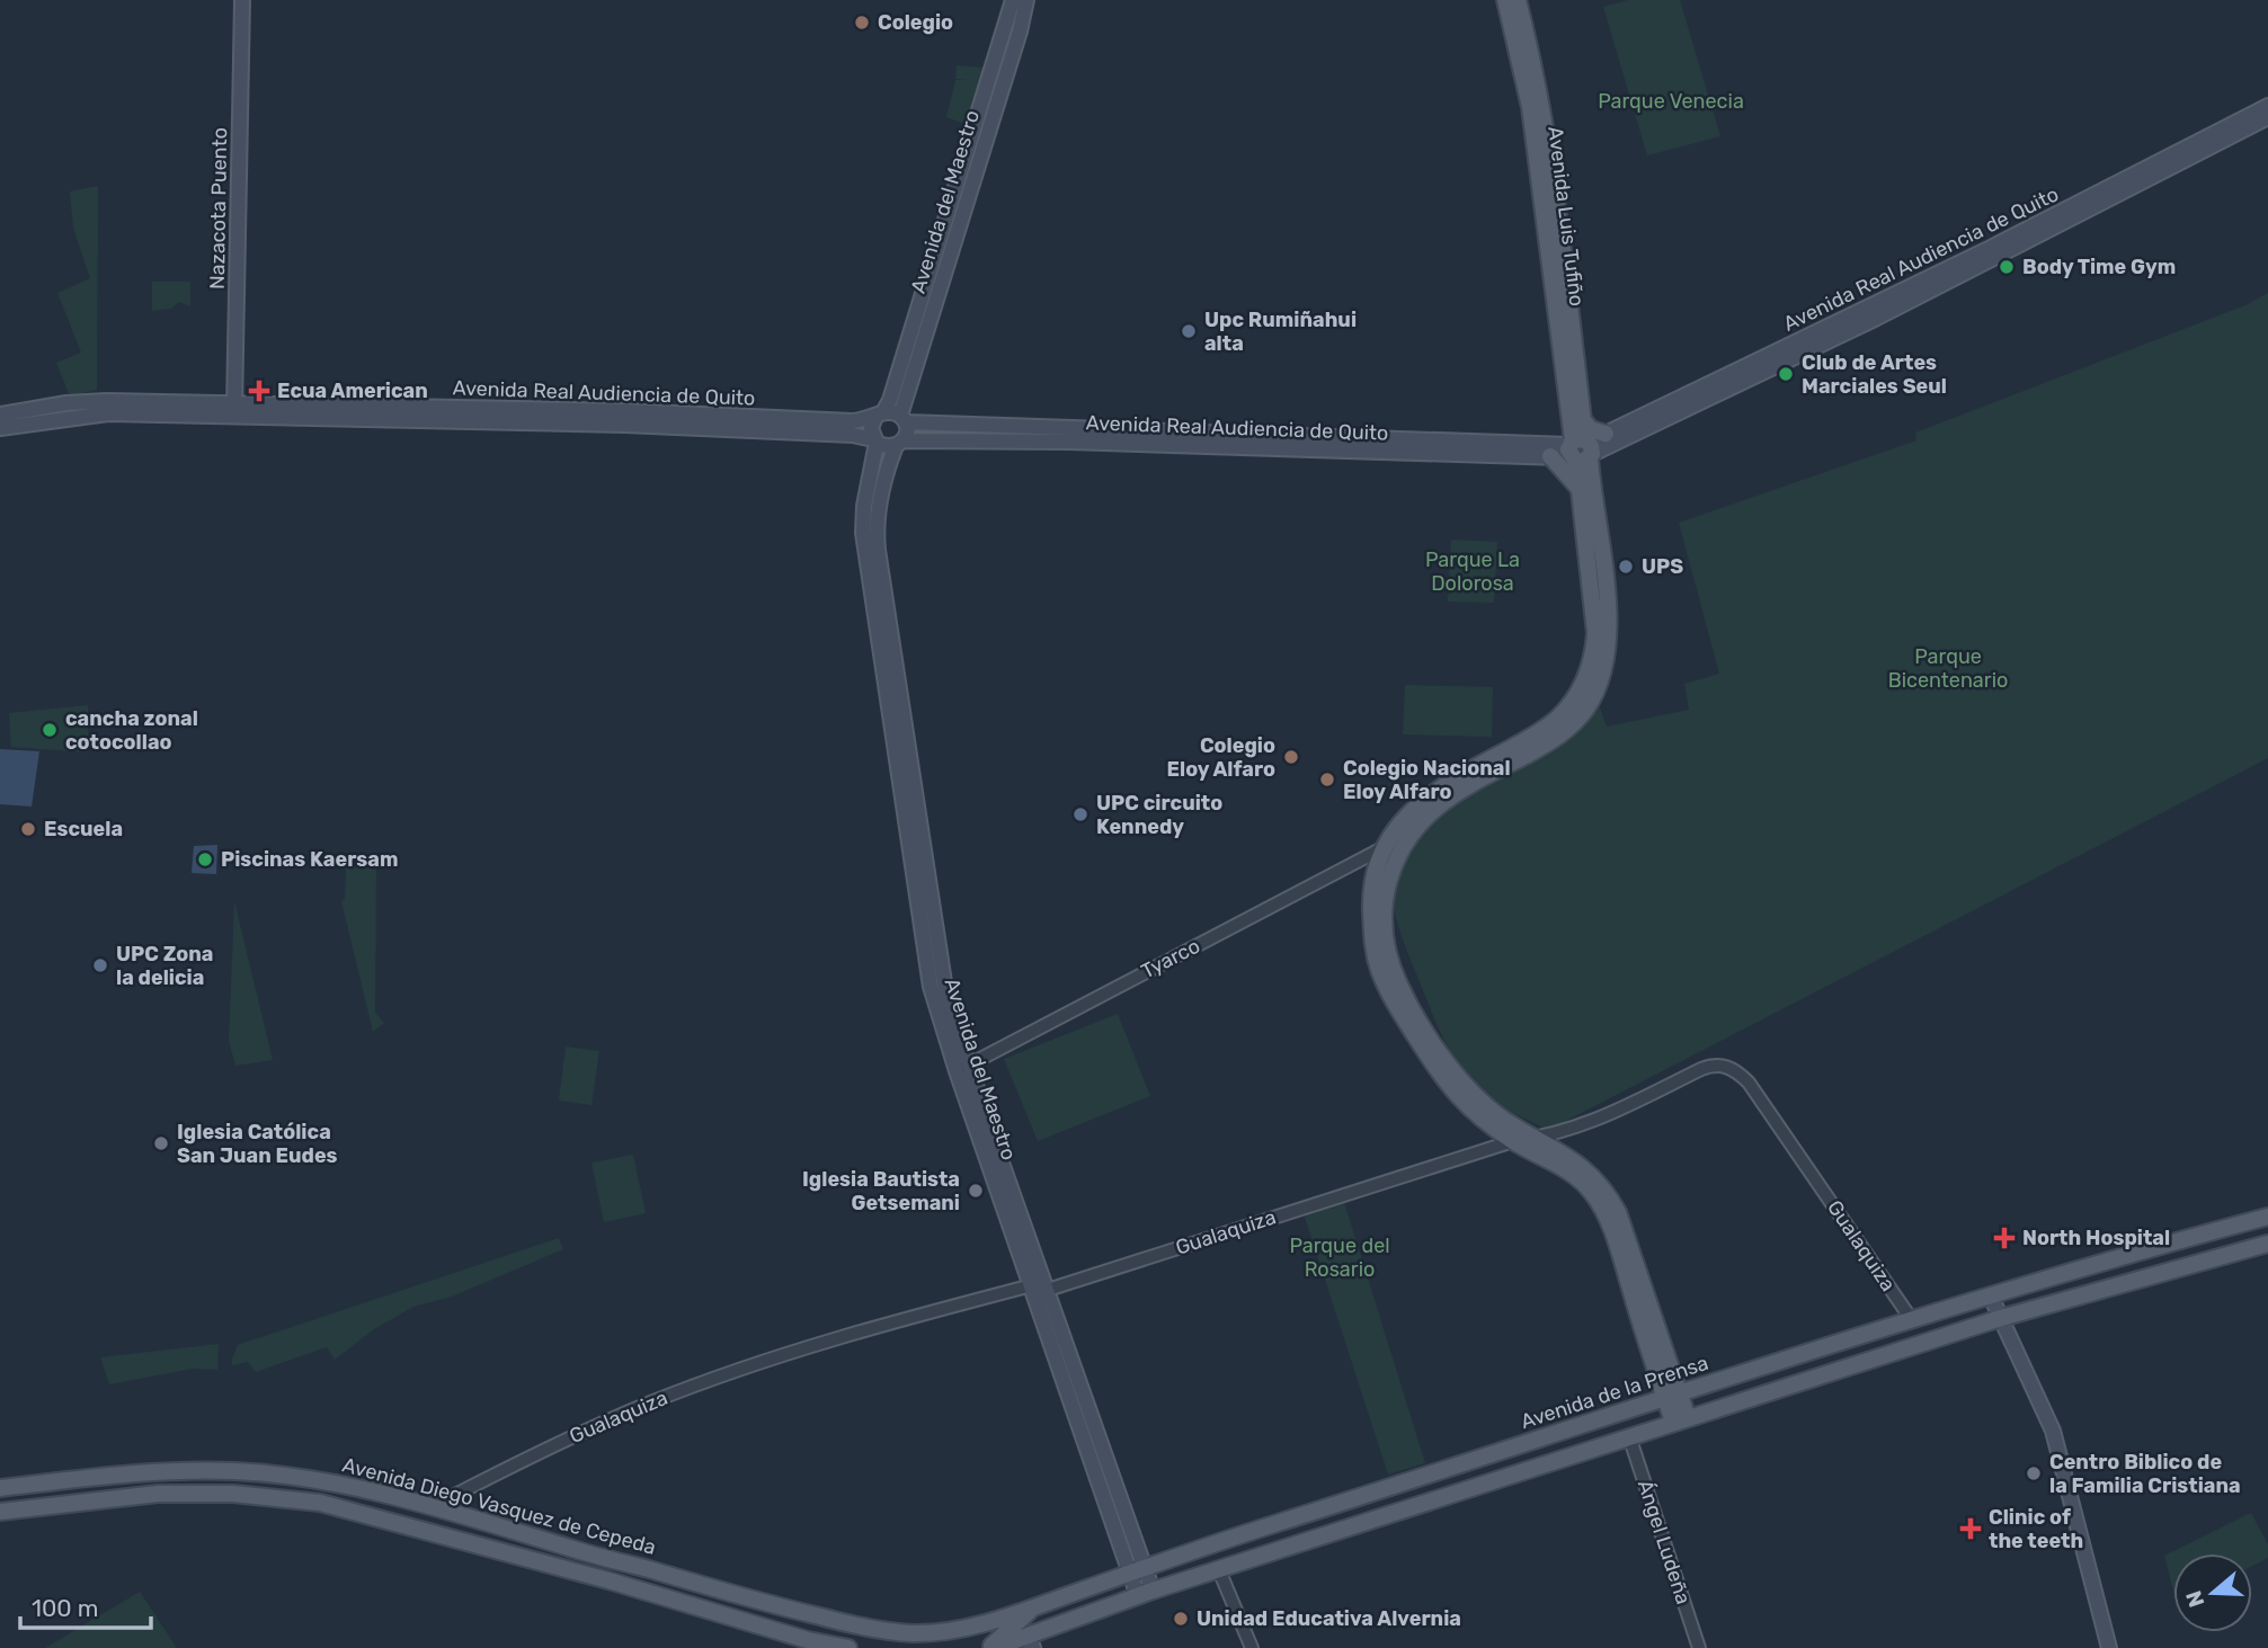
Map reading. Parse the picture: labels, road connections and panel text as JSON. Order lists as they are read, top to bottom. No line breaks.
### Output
{"streets":{"main road":["Avenida del Maestro","Nazacota Puento","Avenida Luis Tufiño","Avenida Real Audiencia de Quito","Avenida de la Prensa","Avenida Diego Vasquez de Cepeda"],"street":["Tyarco","Gualaquiza","Ángel Ludeña"]},"crossings":[["Avenida del Maestro","Avenida Real Audiencia de Quito"],["Avenida del Maestro","Tyarco"],["Avenida del Maestro","Gualaquiza"],["Avenida del Maestro","Avenida de la Prensa"],["Nazacota Puento","Avenida Real Audiencia de Quito"],["Avenida Luis Tufiño","Avenida Real Audiencia de Quito"],["Avenida Luis Tufiño","Tyarco"],["Avenida Luis Tufiño","Gualaquiza"],["Avenida Luis Tufiño","Avenida de la Prensa"],["Gualaquiza","Avenida de la Prensa"],["Gualaquiza","Avenida Diego Vasquez de Cepeda"],["Avenida de la Prensa","Avenida Diego Vasquez de Cepeda"]],"parks":["Parque Venecia","Parque La Dolorosa","Parque Bicentenario","Parque del Rosario"],"places":{"other":["Colegio","Body Time Gym","Upc Rumiñahui alta","Club de Artes Marciales Seul","UPS","cancha zonal cotocollao","Colegio Eloy Alfaro","Colegio Nacional Eloy Alfaro","UPC circuito Kennedy","Escuela","Piscinas Kaersam","UPC Zona la delicia","Iglesia Católica San Juan Eudes","Iglesia Bautista Getsemani","Centro Biblico de la Familia Cristiana","Unidad Educativa Alvernia"],"health":["Ecua American","North Hospital","Clinic of the teeth"]},"scale_bar":"100 m","north":"left"}
